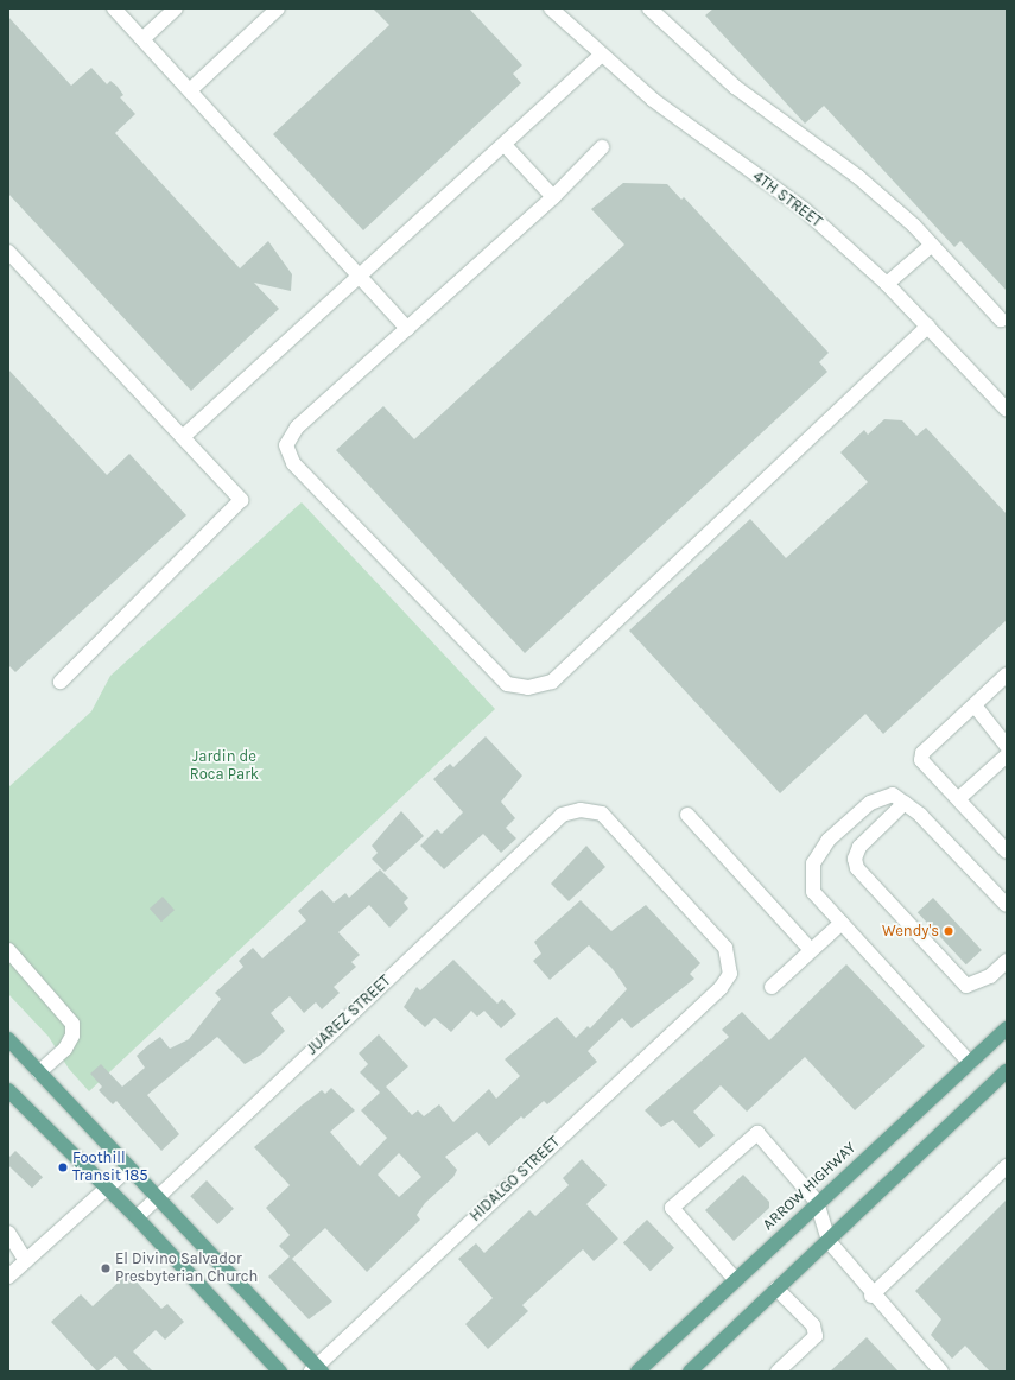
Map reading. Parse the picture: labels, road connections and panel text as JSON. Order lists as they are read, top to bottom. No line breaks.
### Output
{"streets":{"main road":["ARROW HIGHWAY"],"street":["4TH STREET","JUAREZ STREET","HIDALGO STREET"]},"crossings":[["JUAREZ STREET","HIDALGO STREET"]],"parks":["Jardin de Roca Park"],"places":["Wendy's","Foothill Transit 185","El Divino Salvador Presbyterian Church"]}
